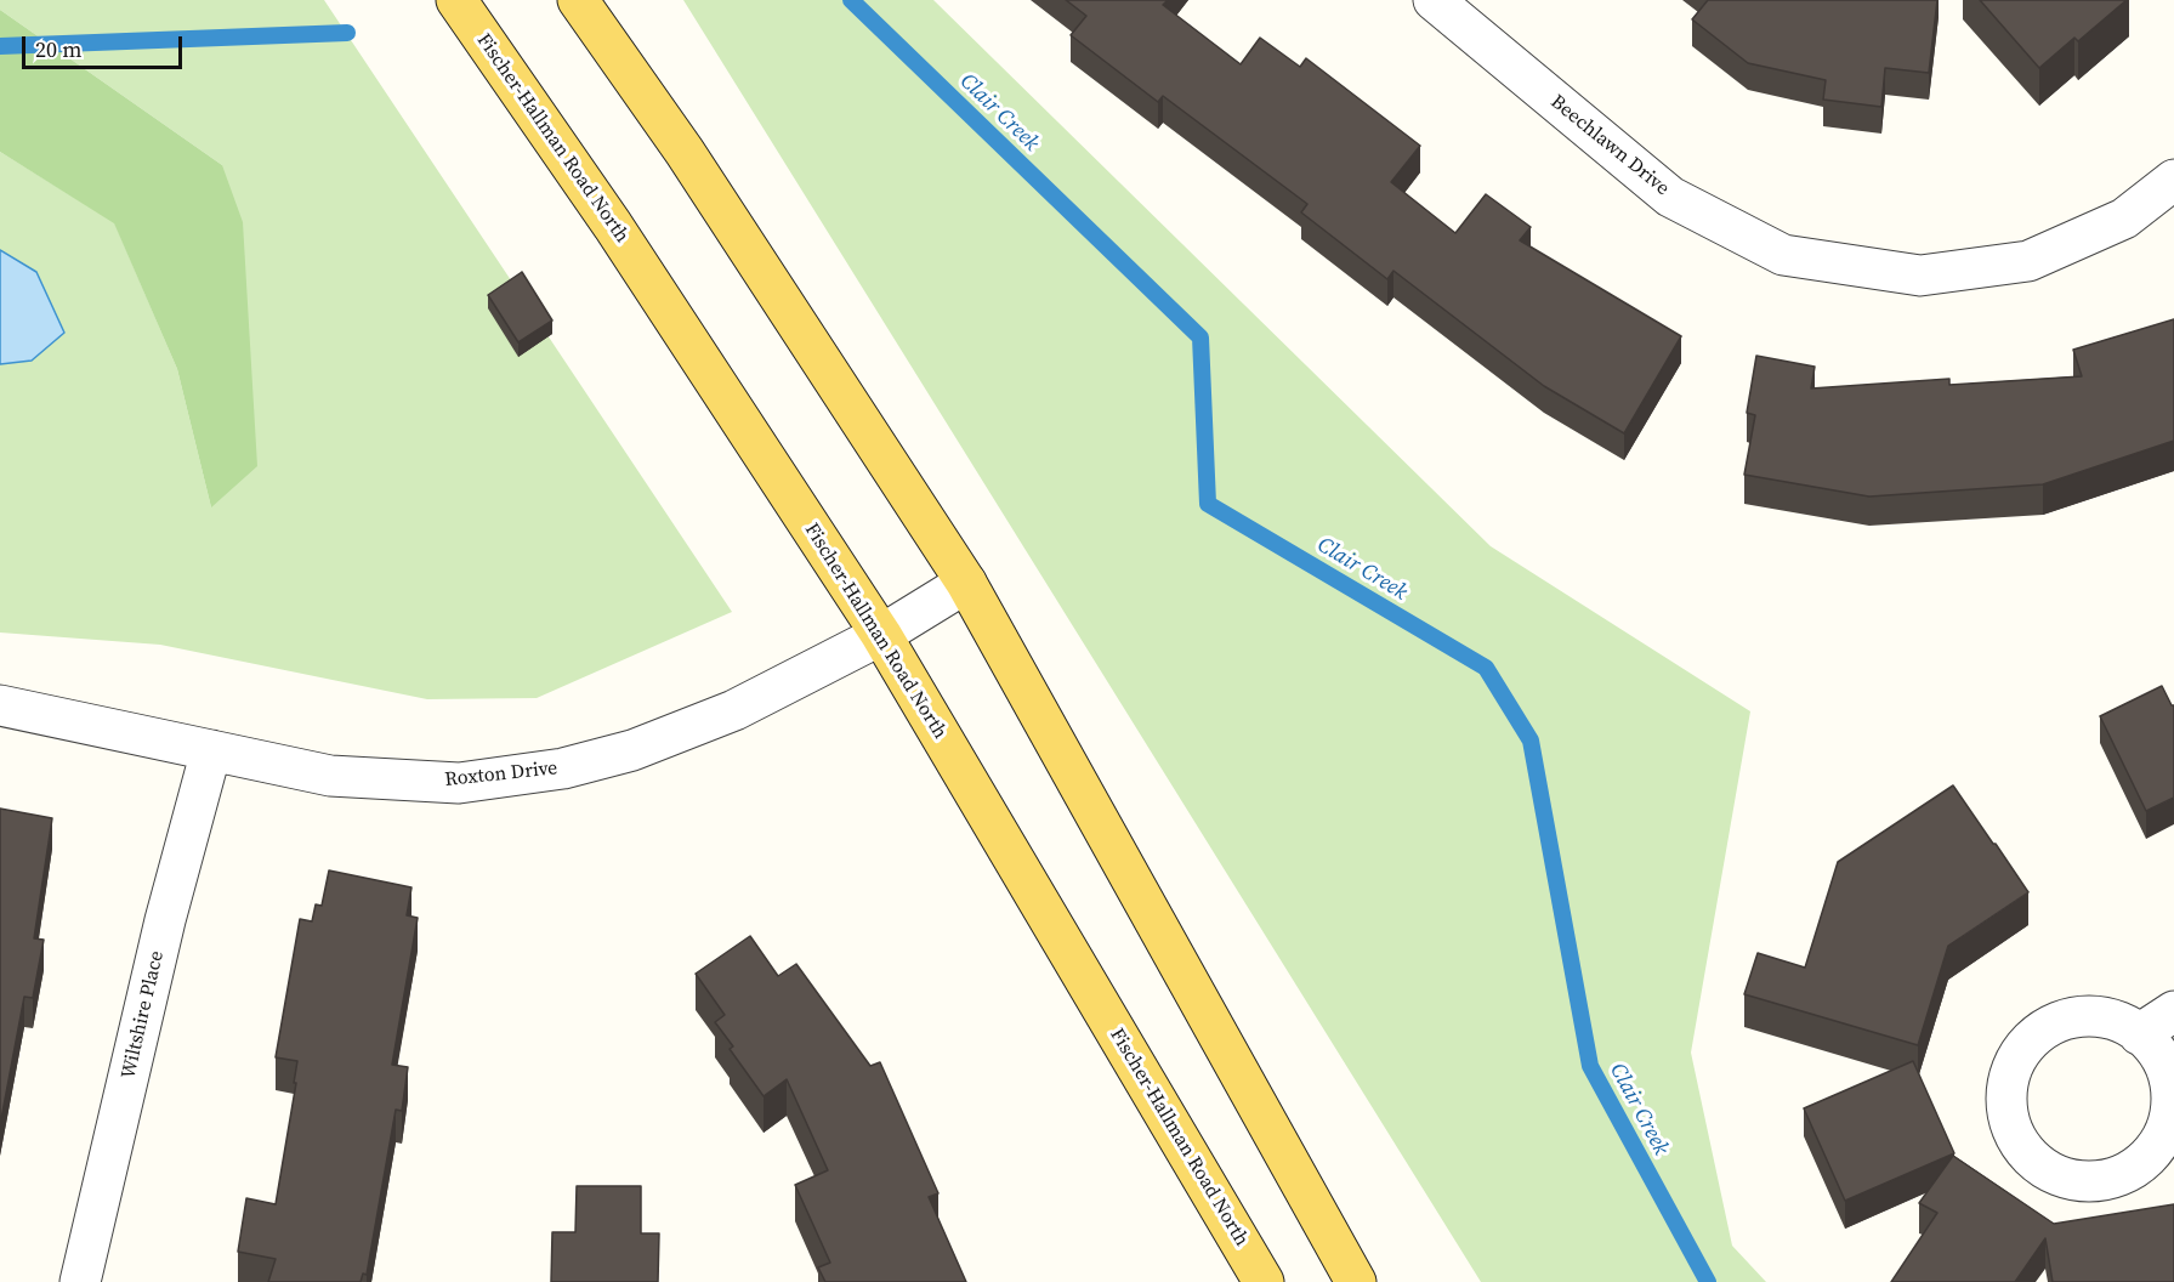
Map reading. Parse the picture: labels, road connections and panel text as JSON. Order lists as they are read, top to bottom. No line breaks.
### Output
{"streets":{"main road":["Fischer-Hallman Road North"],"street":["Beechlawn Drive","Roxton Drive","Wiltshire Place"]},"crossings":[["Fischer-Hallman Road North","Roxton Drive"],["Roxton Drive","Wiltshire Place"]],"water":["Clair Creek"],"scale_bar":"20 m"}
